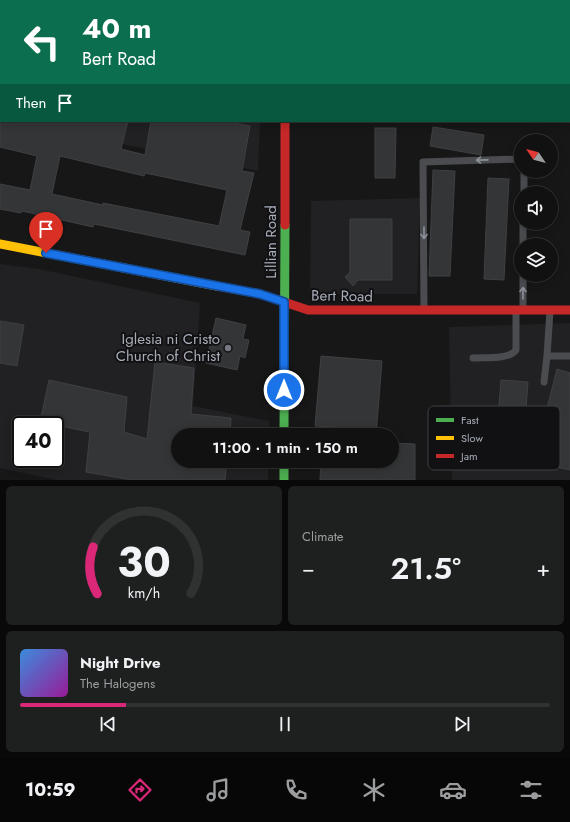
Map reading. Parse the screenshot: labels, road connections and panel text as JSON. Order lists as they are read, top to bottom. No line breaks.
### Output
{"streets":{"street":["Lillian Road","Bert Road"]},"crossings":[["Lillian Road","Bert Road"]],"places":["Iglesia ni Cristo Church of Christ"],"legend":["Fast","Slow","Jam"],"north":"top left","page":{"turn":["40 m","Bert Road"],"then":"Then","limit":"40","trip":"11:00 · 1 min · 150 m","tile":"Climate","heat":["−","21.5°","+"],"song":["Night Drive","The Halogens"],"tabs":"10:59","gauge":["30","km/h"]}}
